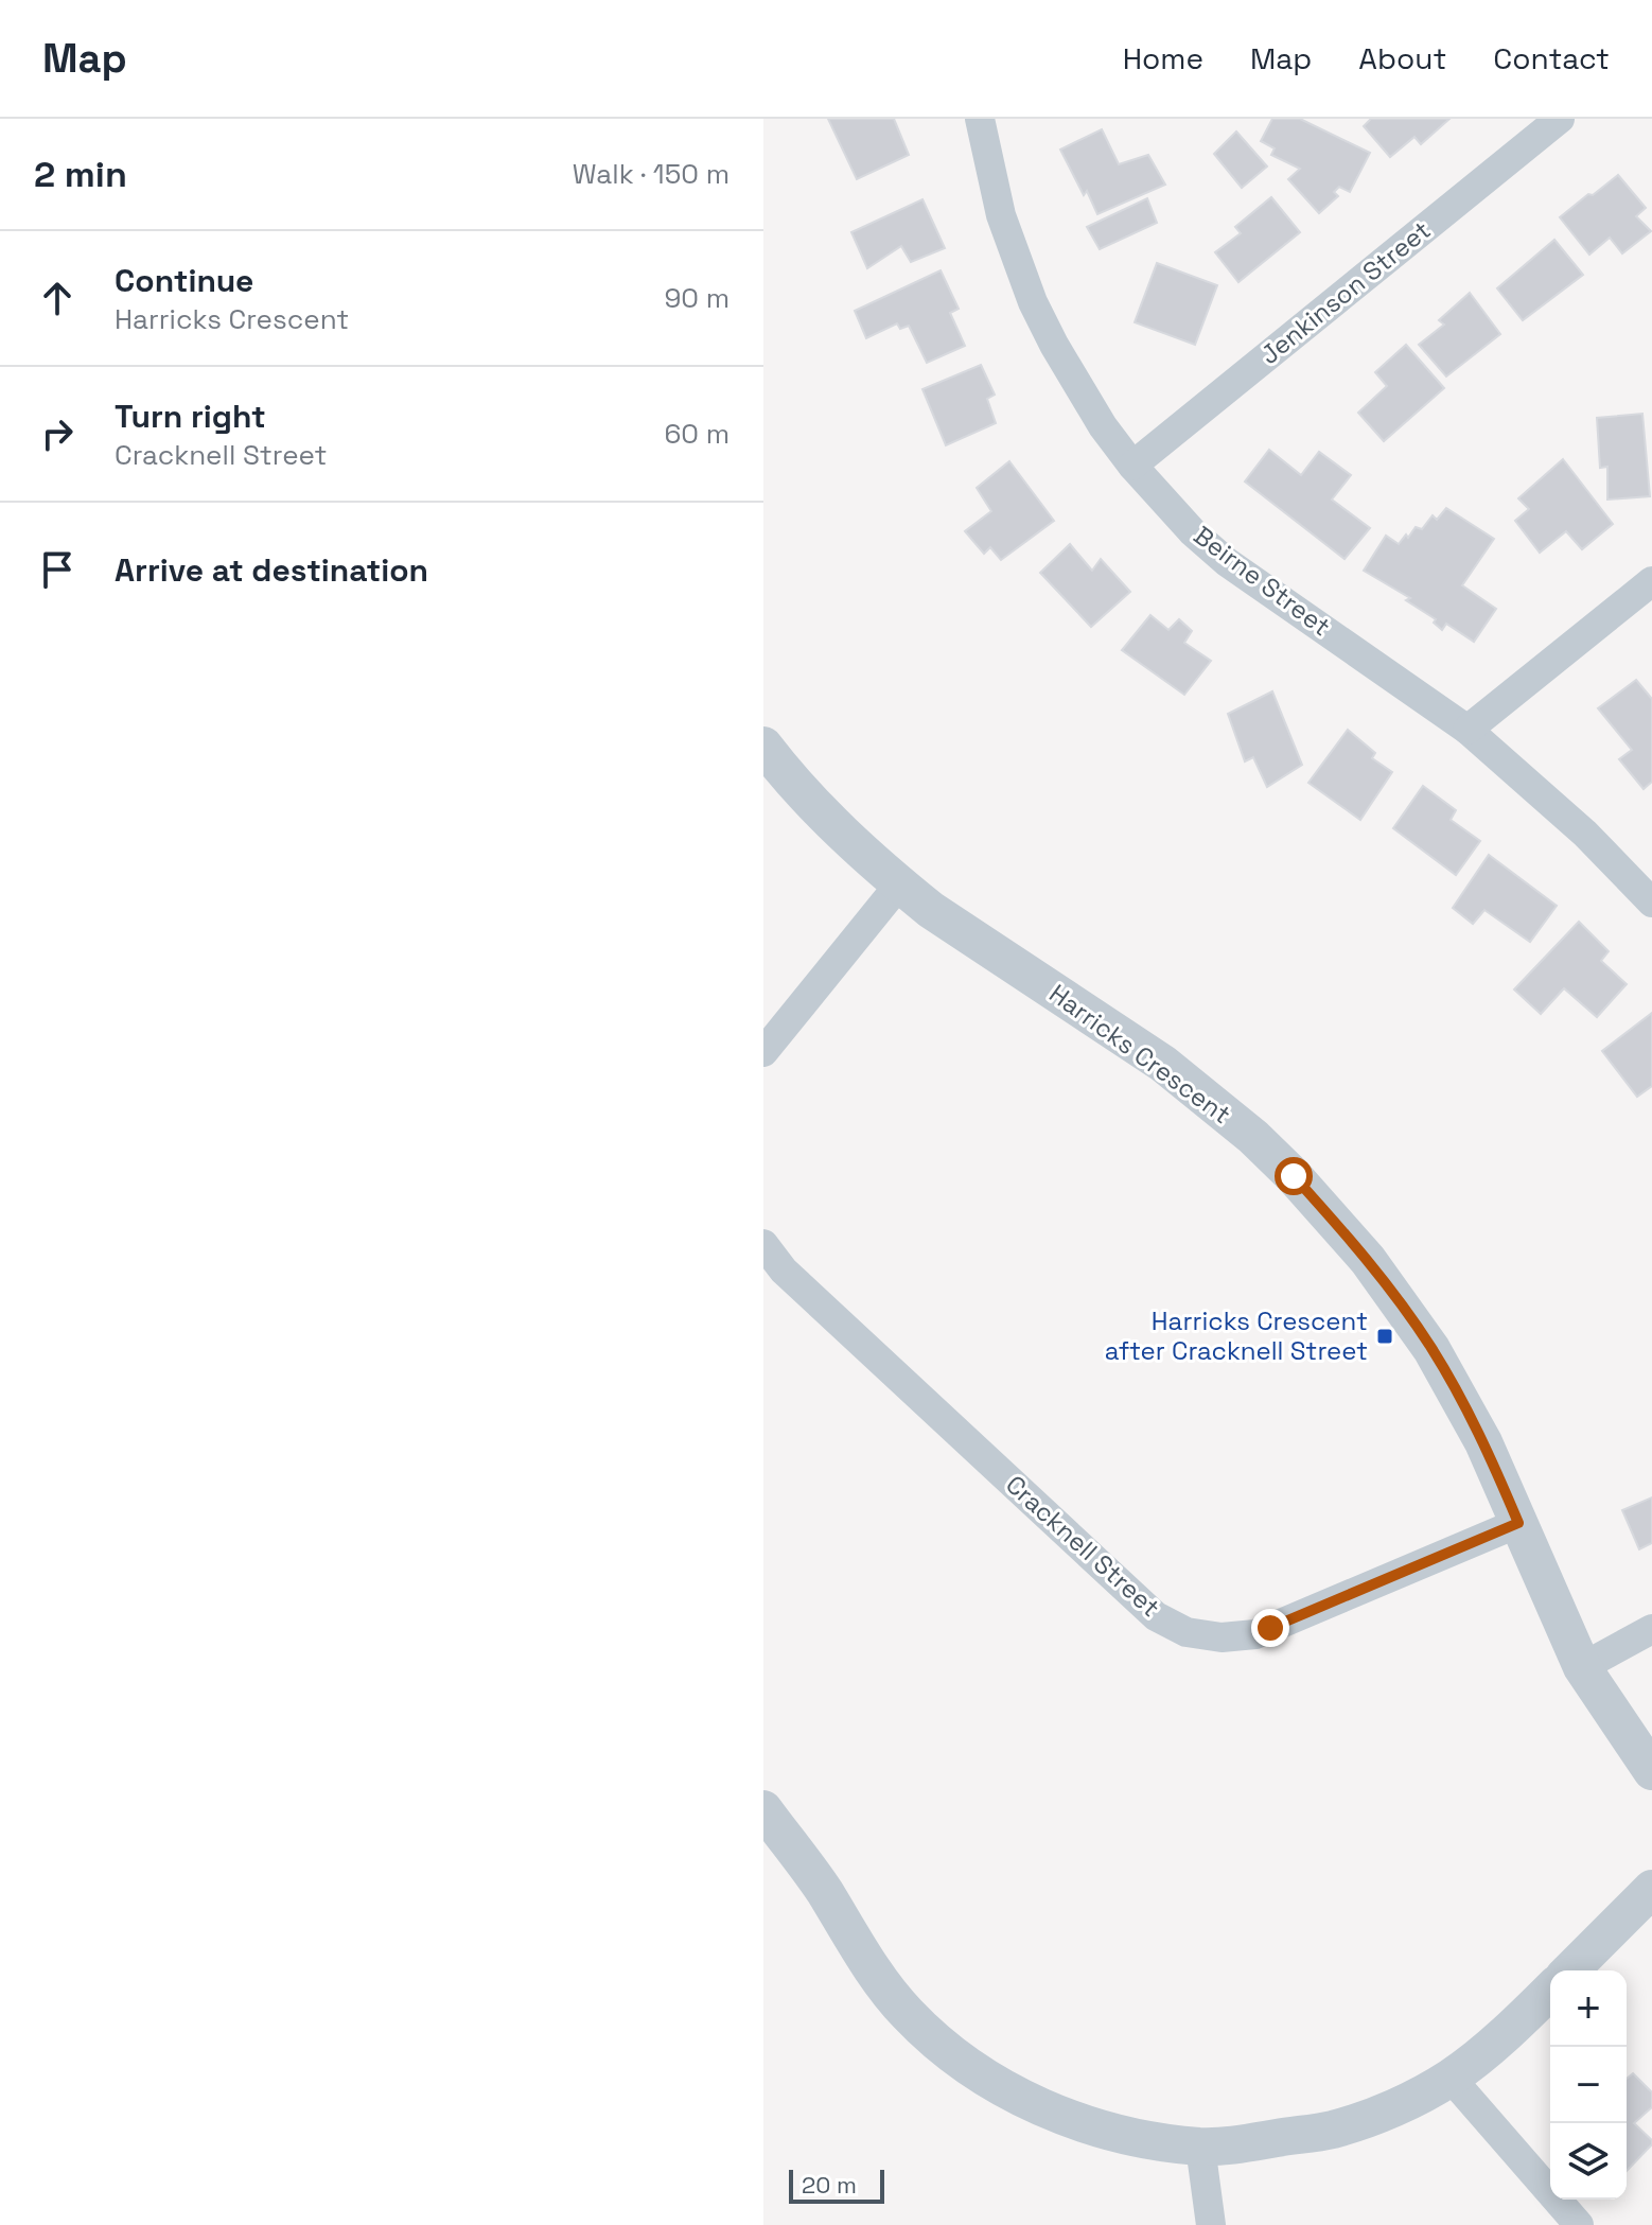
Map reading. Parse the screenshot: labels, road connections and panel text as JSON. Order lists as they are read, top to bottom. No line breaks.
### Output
{"streets":{"street":["Jenkinson Street","Beirne Street","Harricks Crescent","Cracknell Street"]},"crossings":[["Jenkinson Street","Beirne Street"],["Harricks Crescent","Cracknell Street"]],"places":{"transit":["Harricks Crescent after Cracknell Street"]},"scale_bar":"20 m","page":{"header":"Map","nav":["Home","Map","About","Contact"],"heading":["2 min","Walk · 150 m"],"list":[["Continue","Harricks Crescent","90 m"],["Turn right","Cracknell Street","60 m"],"Arrive at destination"],"map_buttons":["+","−"],"scale":"20 m"}}
